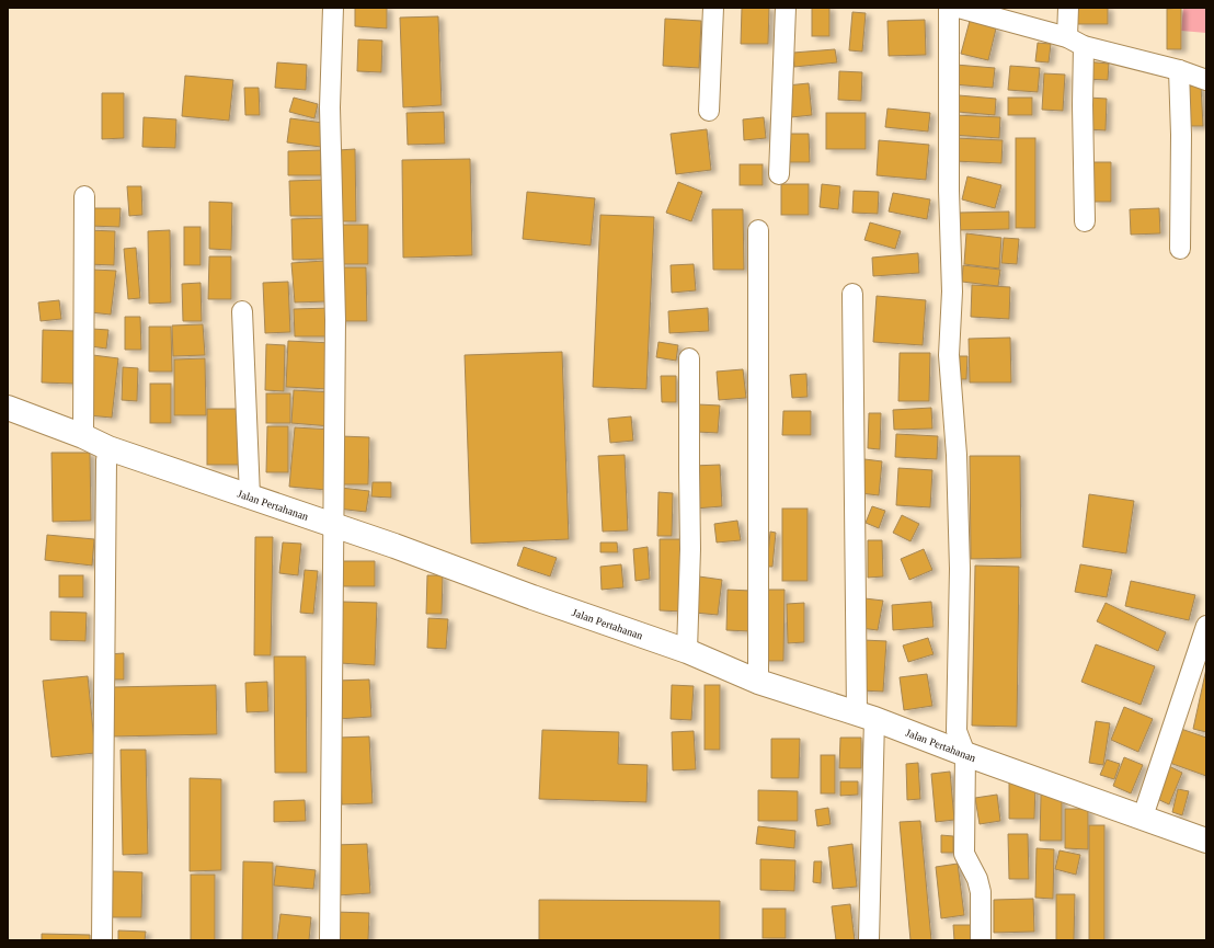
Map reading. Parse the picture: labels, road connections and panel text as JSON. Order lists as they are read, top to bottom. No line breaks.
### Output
{"streets":{"main road":["Jalan Pertahanan"]}}
